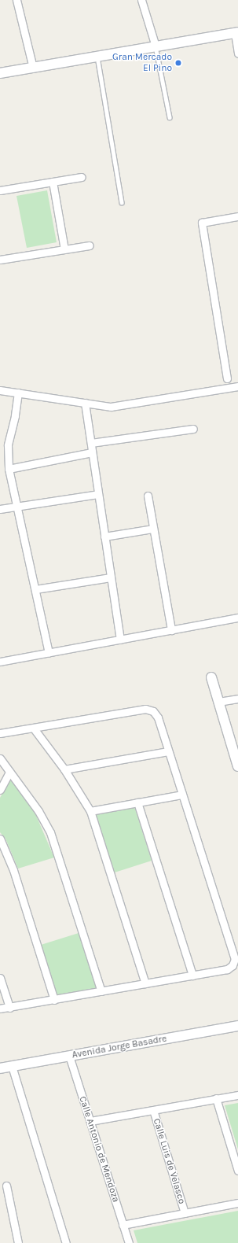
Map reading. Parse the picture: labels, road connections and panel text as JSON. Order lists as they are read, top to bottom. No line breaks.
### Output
{"streets":{"street":["Avenida Jorge Basadre","Calle Antonio de Mendoza","Calle Luis de Velasco"]},"crossings":[["Avenida Jorge Basadre","Calle Antonio de Mendoza"]],"places":["Gran Mercado El Pino"]}
